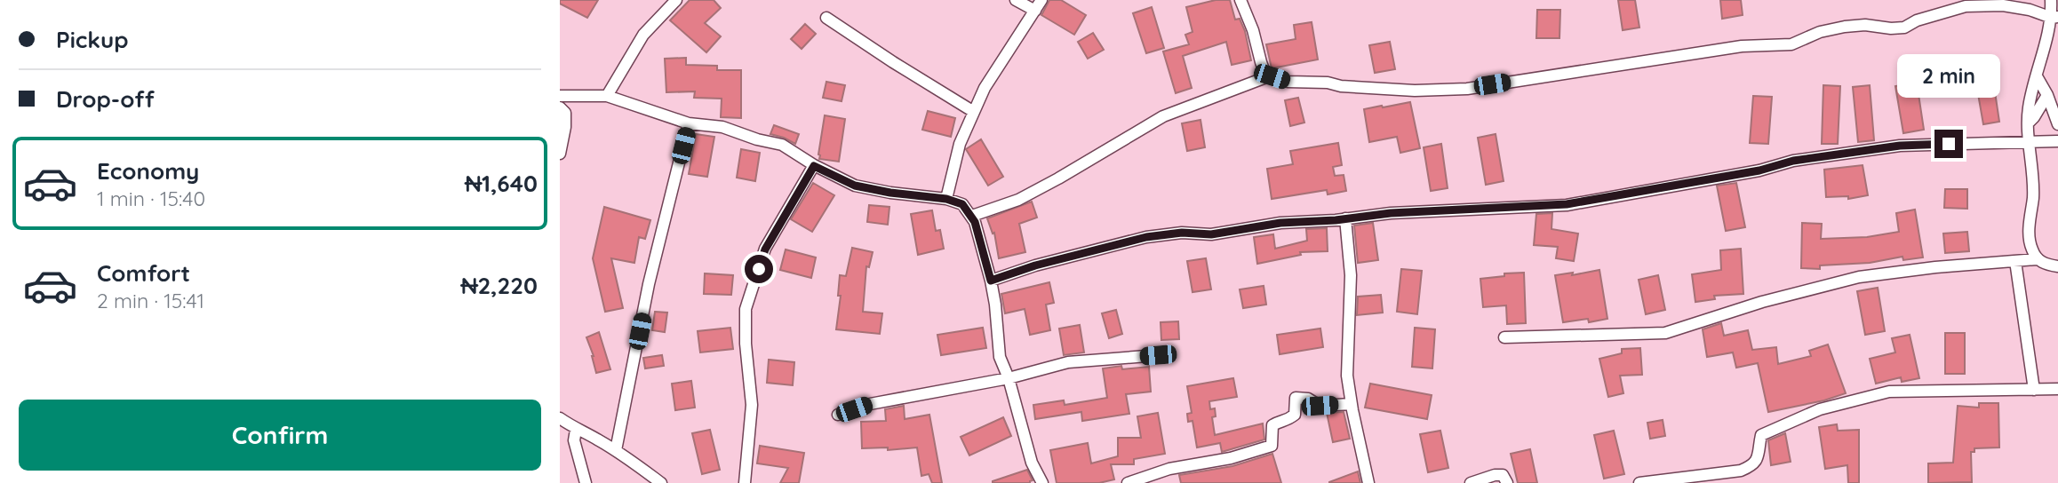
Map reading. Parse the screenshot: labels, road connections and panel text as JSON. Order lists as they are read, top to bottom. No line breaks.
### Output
{"page":{"banner":["Pickup","Drop-off"],"bubble":"2 min","list":[{"name":"Economy","note":"1 min · 15:40","value":"₦1,640"},{"name":"Comfort","note":"2 min · 15:41","value":"₦2,220"}],"buttons":"Confirm"}}
